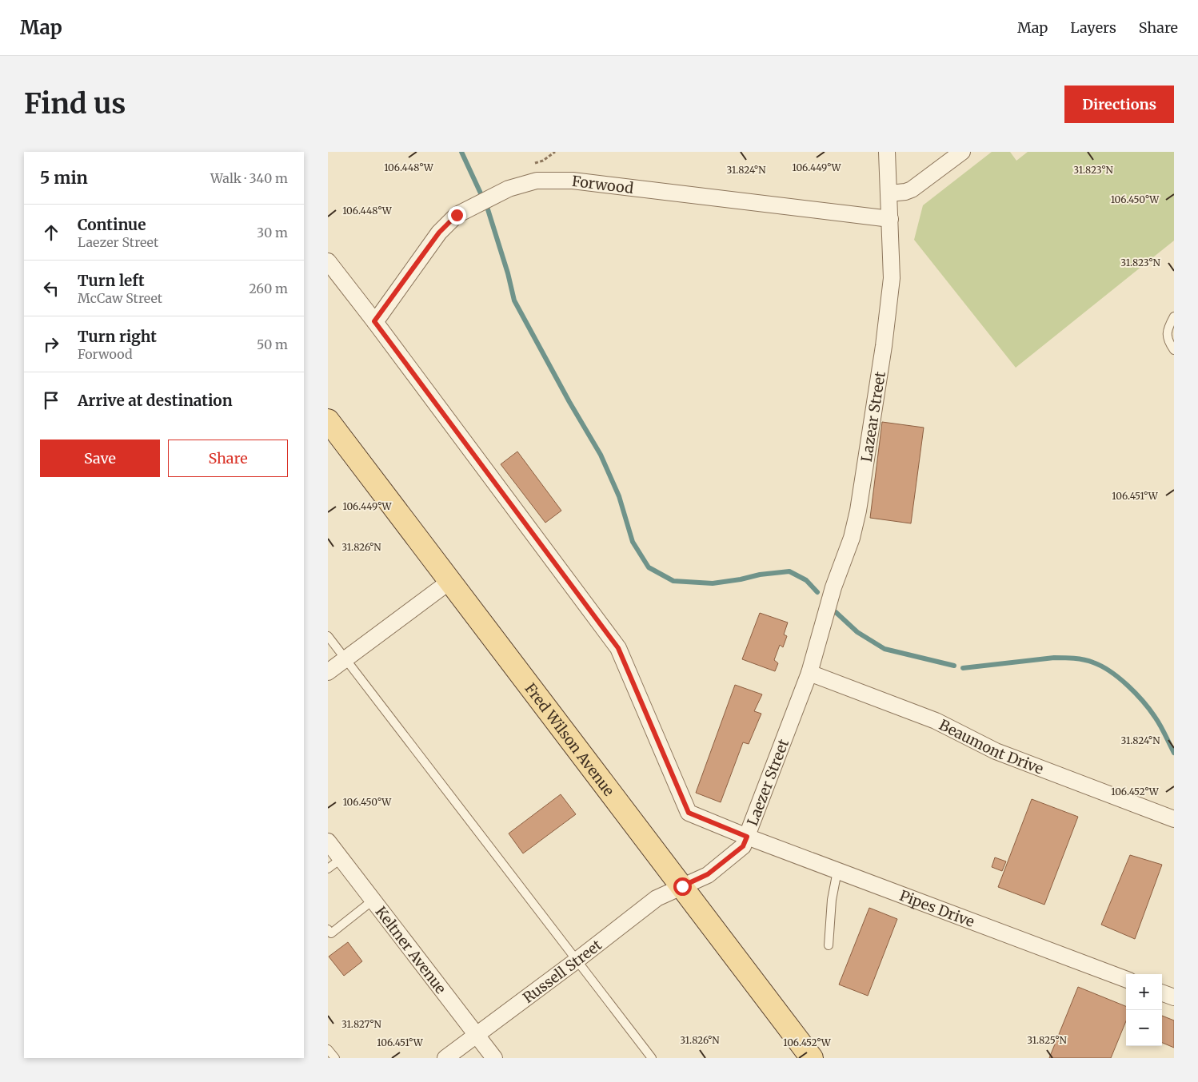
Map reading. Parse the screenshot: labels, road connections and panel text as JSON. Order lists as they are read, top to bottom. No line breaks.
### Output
{"streets":{"main road":["Fred Wilson Avenue"],"street":["Forwood","Lazear Street","Beaumont Drive","Laezer Street","Pipes Drive","Keltner Avenue","Russell Street"]},"crossings":[["Forwood","Lazear Street"],["Forwood","Pipes Drive"],["Lazear Street","Beaumont Drive"],["Lazear Street","Laezer Street"],["Fred Wilson Avenue","Laezer Street"],["Fred Wilson Avenue","Russell Street"],["Beaumont Drive","Laezer Street"],["Laezer Street","Pipes Drive"],["Laezer Street","Russell Street"],["Keltner Avenue","Russell Street"]],"page":{"header":"Map","nav":["Map","Layers","Share"],"buttons":["Directions",["Save","Share"]],"title":"Find us","heading":["5 min","Walk · 340 m"],"list":[["Continue","Laezer Street","30 m"],["Turn left","McCaw Street","260 m"],["Turn right","Forwood","50 m"],"Arrive at destination"],"map_buttons":["+","−"]},"coordinates":["106.448°W","106.449°W","31.824°N","31.823°N","106.450°W","106.451°W","31.826°N","106.452°W","31.827°N","31.825°N"]}
